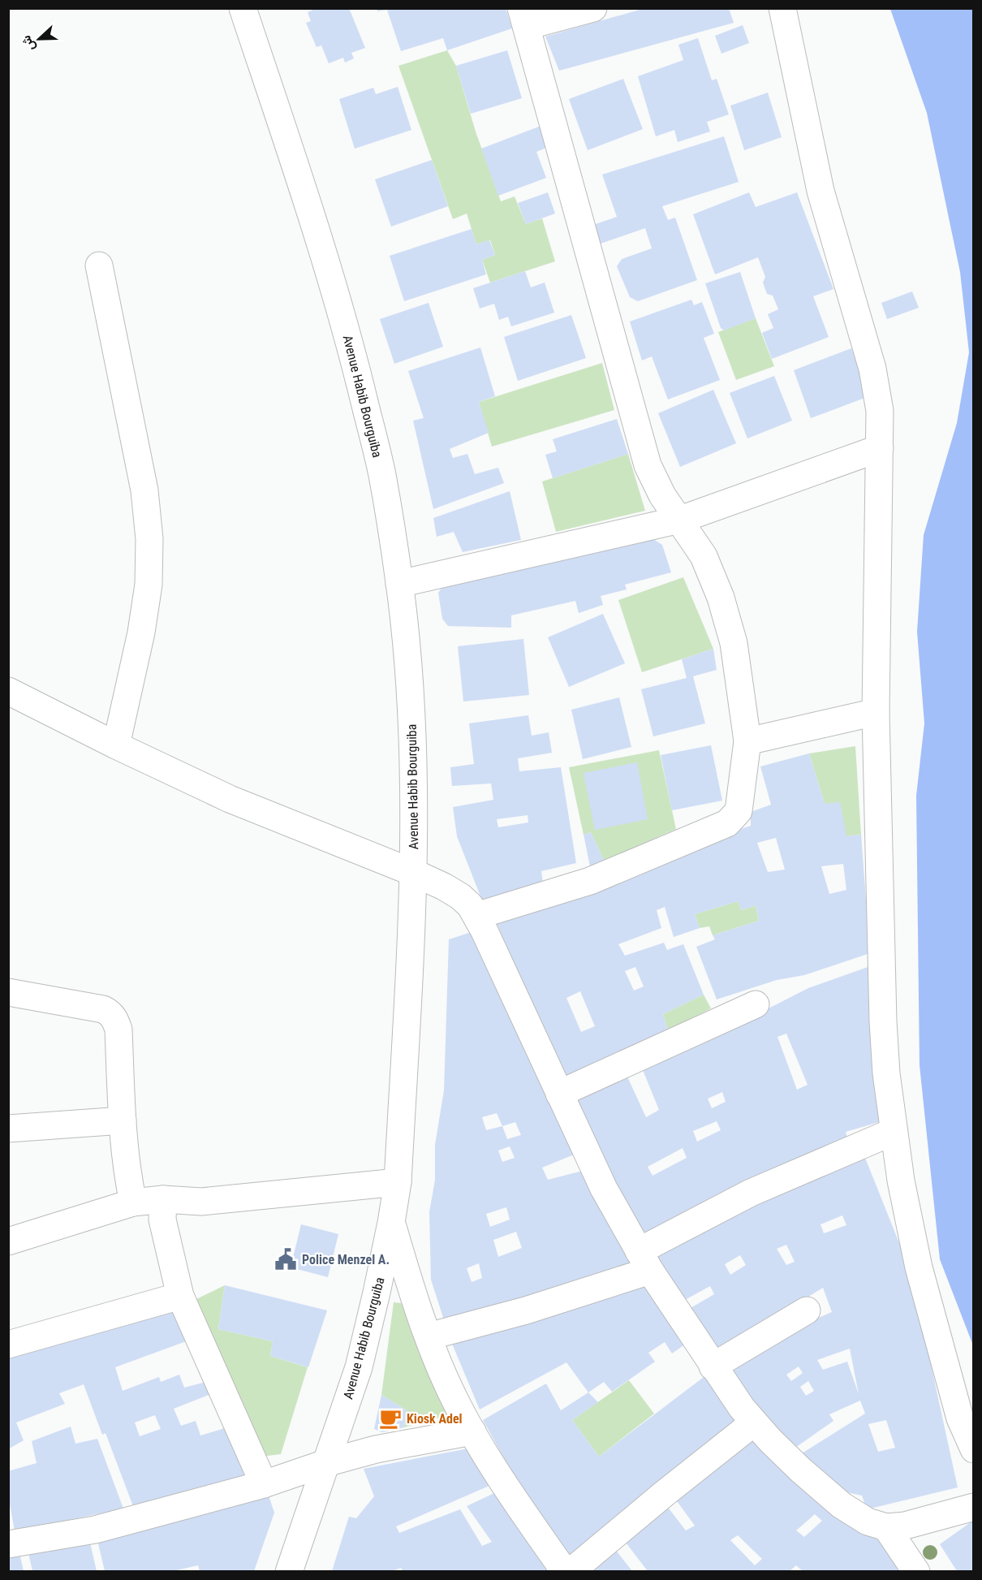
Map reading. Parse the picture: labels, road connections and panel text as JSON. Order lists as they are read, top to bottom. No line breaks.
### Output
{"streets":{"street":["Avenue Habib Bourguiba"]},"places":{"public building":["Police Menzel A."],"cafe":["Kiosk Adel"]},"north":"left"}
